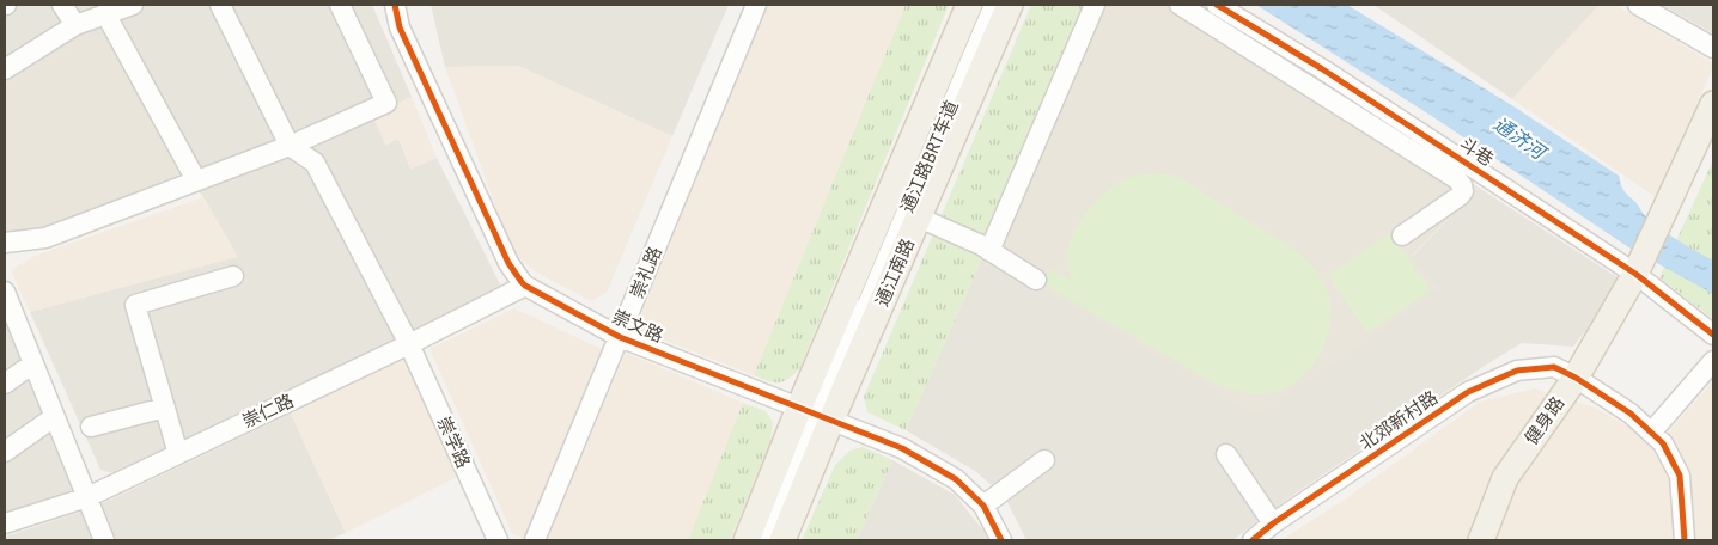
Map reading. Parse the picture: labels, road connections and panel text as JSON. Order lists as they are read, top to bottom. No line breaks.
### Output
{"streets":{"main road":["通江南路","健身路"],"street":["斗巷","通江路BRT车道","崇礼路","崇文路","崇仁路","北郊新村路","崇学路"]},"crossings":[["斗巷","健身路"],["通江路BRT车道","通江南路"],["通江路BRT车道","崇文路"],["崇礼路","崇文路"],["通江南路","崇文路"],["崇文路","崇仁路"],["崇仁路","崇学路"],["北郊新村路","健身路"]],"water":["通济河"]}
